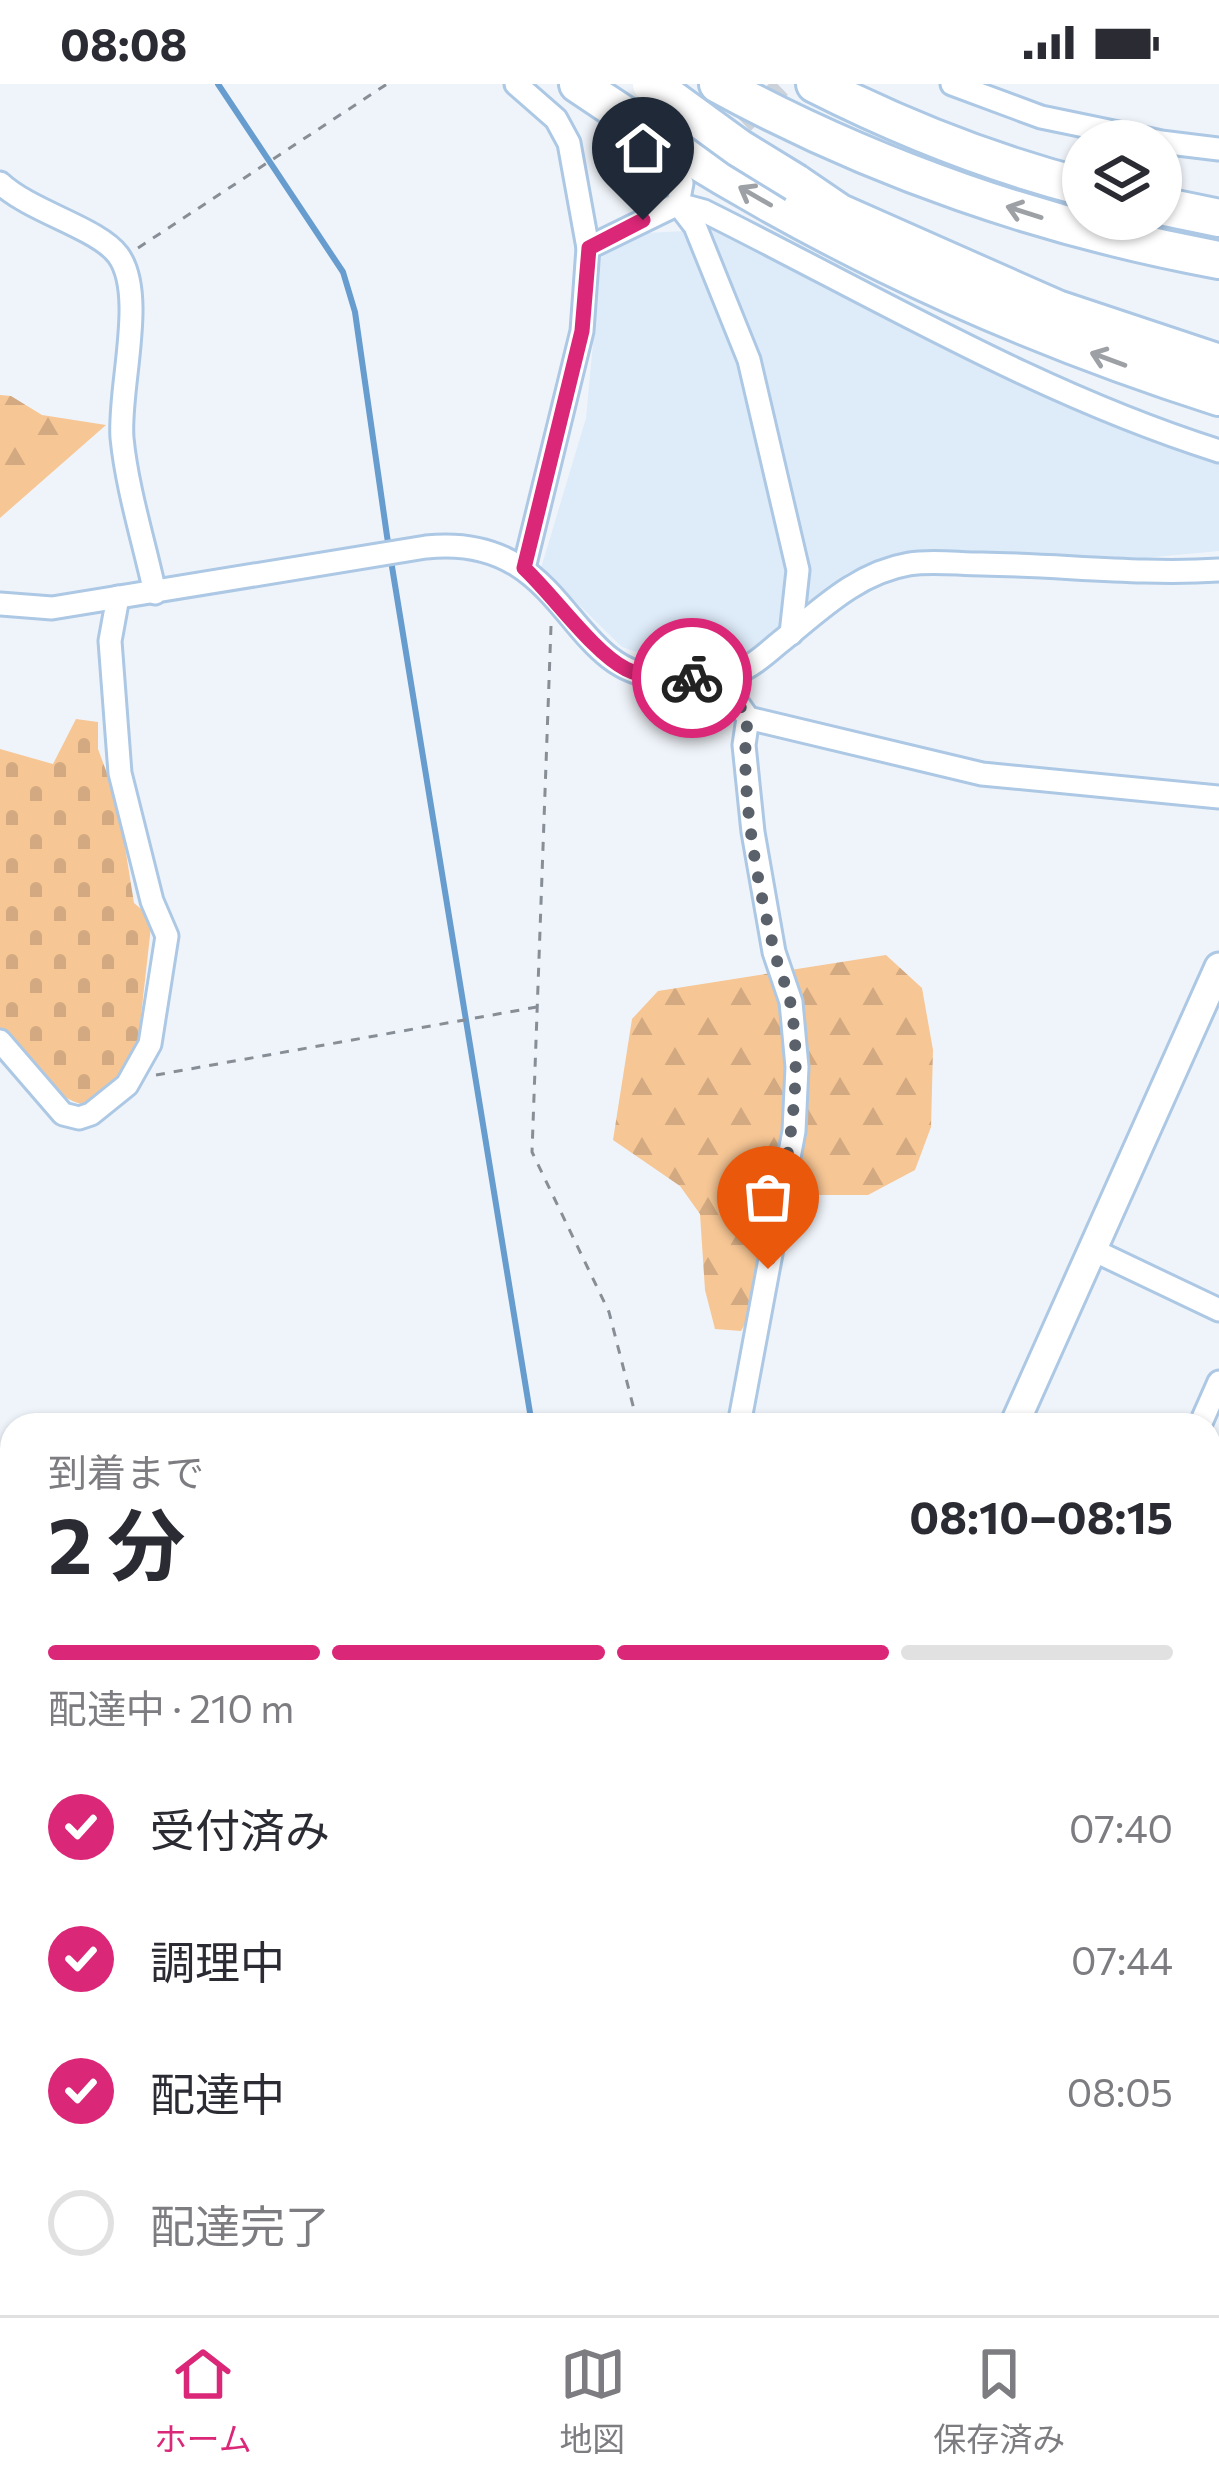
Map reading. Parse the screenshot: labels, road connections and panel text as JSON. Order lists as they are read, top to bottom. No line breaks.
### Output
{"page":{"status":"08:08","heading":["2 分","到着まで","08:10–08:15"],"bar":"配達中 · 210 m","list":[["受付済み","07:40"],["調理中","07:44"],["配達中","08:05"],"配達完了"],"tabs":["ホーム","地図","保存済み"]}}
